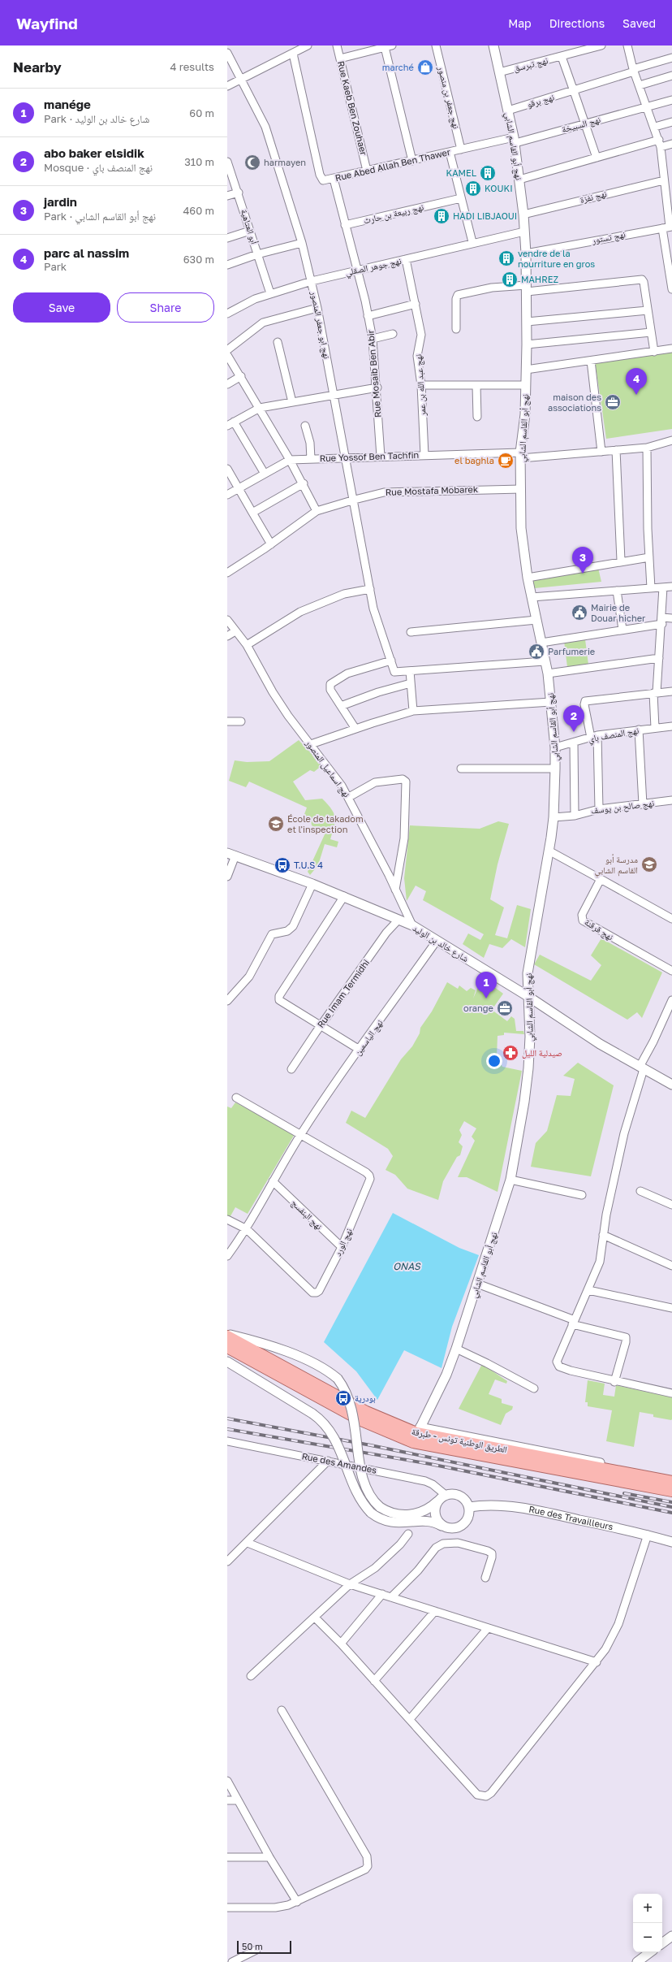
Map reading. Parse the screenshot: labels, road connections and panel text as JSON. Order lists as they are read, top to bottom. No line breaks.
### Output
{"streets":{"main road":["الطريق الوطنية تونس - طبرقة"],"street":["نهج تبرسق","نهج جعفر بن منصور","نهج برقو","Rue Kaeb Ben Zouhaer","نهج السبيخة","نهج أبو القاسم الشابي","Rue Abed Allah Ben Thawer","نهج نفزة","نهج ربيعة بن حارث","أبو العتاهية","نهج تستور","نهج جوهر الصقلي","نهج ابو جعفر المنصور","Rue Mosaib Ben Abir","نهج عبد الله بن عمر","Rue Yossof Ben Tachfin","Rue Mostafa Mobarek","نهج المنصف باي","نهج اسماعيل المنصور","نهج صالح بن يوسف","نهج قرقنة","شارع خالد بن الوليد","Rue Imam Termidhi","نهج الياسمين","نهج البنفسج","نهج الورد","Rue des Amandes","Rue des Travailleurs"]},"crossings":[["نهج تبرسق","نهج أبو القاسم الشابي"],["نهج جعفر بن منصور","Rue Abed Allah Ben Thawer"],["نهج برقو","نهج أبو القاسم الشابي"],["Rue Kaeb Ben Zouhaer","Rue Abed Allah Ben Thawer"],["نهج السبيخة","نهج أبو القاسم الشابي"],["نهج السبيخة","Rue Abed Allah Ben Thawer"],["نهج أبو القاسم الشابي","Rue Abed Allah Ben Thawer"],["نهج أبو القاسم الشابي","نهج نفزة"],["نهج أبو القاسم الشابي","نهج تستور"],["نهج أبو القاسم الشابي","نهج جوهر الصقلي"],["نهج أبو القاسم الشابي","Rue Yossof Ben Tachfin"],["نهج أبو القاسم الشابي","Rue Mostafa Mobarek"],["نهج أبو القاسم الشابي","نهج المنصف باي"],["نهج أبو القاسم الشابي","نهج صالح بن يوسف"],["نهج أبو القاسم الشابي","شارع خالد بن الوليد"],["نهج أبو القاسم الشابي","الطريق الوطنية تونس - طبرقة"],["Rue Abed Allah Ben Thawer","Rue Mosaib Ben Abir"],["نهج ربيعة بن حارث","Rue Mosaib Ben Abir"],["أبو العتاهية","نهج جوهر الصقلي"],["نهج جوهر الصقلي","نهج ابو جعفر المنصور"],["نهج جوهر الصقلي","Rue Mosaib Ben Abir"],["نهج جوهر الصقلي","نهج عبد الله بن عمر"],["نهج ابو جعفر المنصور","Rue Yossof Ben Tachfin"],["نهج ابو جعفر المنصور","Rue Mostafa Mobarek"],["Rue Mosaib Ben Abir","Rue Yossof Ben Tachfin"],["نهج عبد الله بن عمر","Rue Yossof Ben Tachfin"],["نهج اسماعيل المنصور","شارع خالد بن الوليد"],["شارع خالد بن الوليد","Rue Imam Termidhi"],["شارع خالد بن الوليد","نهج الياسمين"],["نهج الياسمين","نهج البنفسج"],["نهج الياسمين","نهج الورد"],["نهج البنفسج","نهج الورد"],["Rue des Amandes","Rue des Travailleurs"]],"water":["ONAS"],"places":{"shop":["marché"],"mosque":["harmayen"],"building":["KAMEL","KOUKI","HADI LIBJAOUI","vendre de la nourriture en gros","MAHREZ"],"office":["maison des associations","orange"],"cafe":["el baghla"],"public building":["Mairie de Douar hicher","Parfumerie"],"school or university":["École de takadom et l'inspection","مدرسة أبو القاسم الشابي"],"bus stop":["T.U.S 4","بودرية"],"pharmacy":["صيدلية الليل"]},"scale_bar":"50 m","page":{"header":"Wayfind","nav":["Map","Directions","Saved"],"heading":["Nearby","4 results"],"list":[{"mark":"1","name":"manége","note":"Park · شارع خالد بن الوليد","value":"60 m"},{"mark":"2","name":"abo baker elsidik","note":"Mosque · نهج المنصف باي","value":"310 m"},{"mark":"3","name":"jardin","note":"Park · نهج أبو القاسم الشابي","value":"460 m"},{"mark":"4","name":"parc al nassim","note":"Park","value":"630 m"}],"buttons":["Save","Share"],"pins":["4","3","2","1"],"map_buttons":["+","−"],"scale":"50 m"}}
